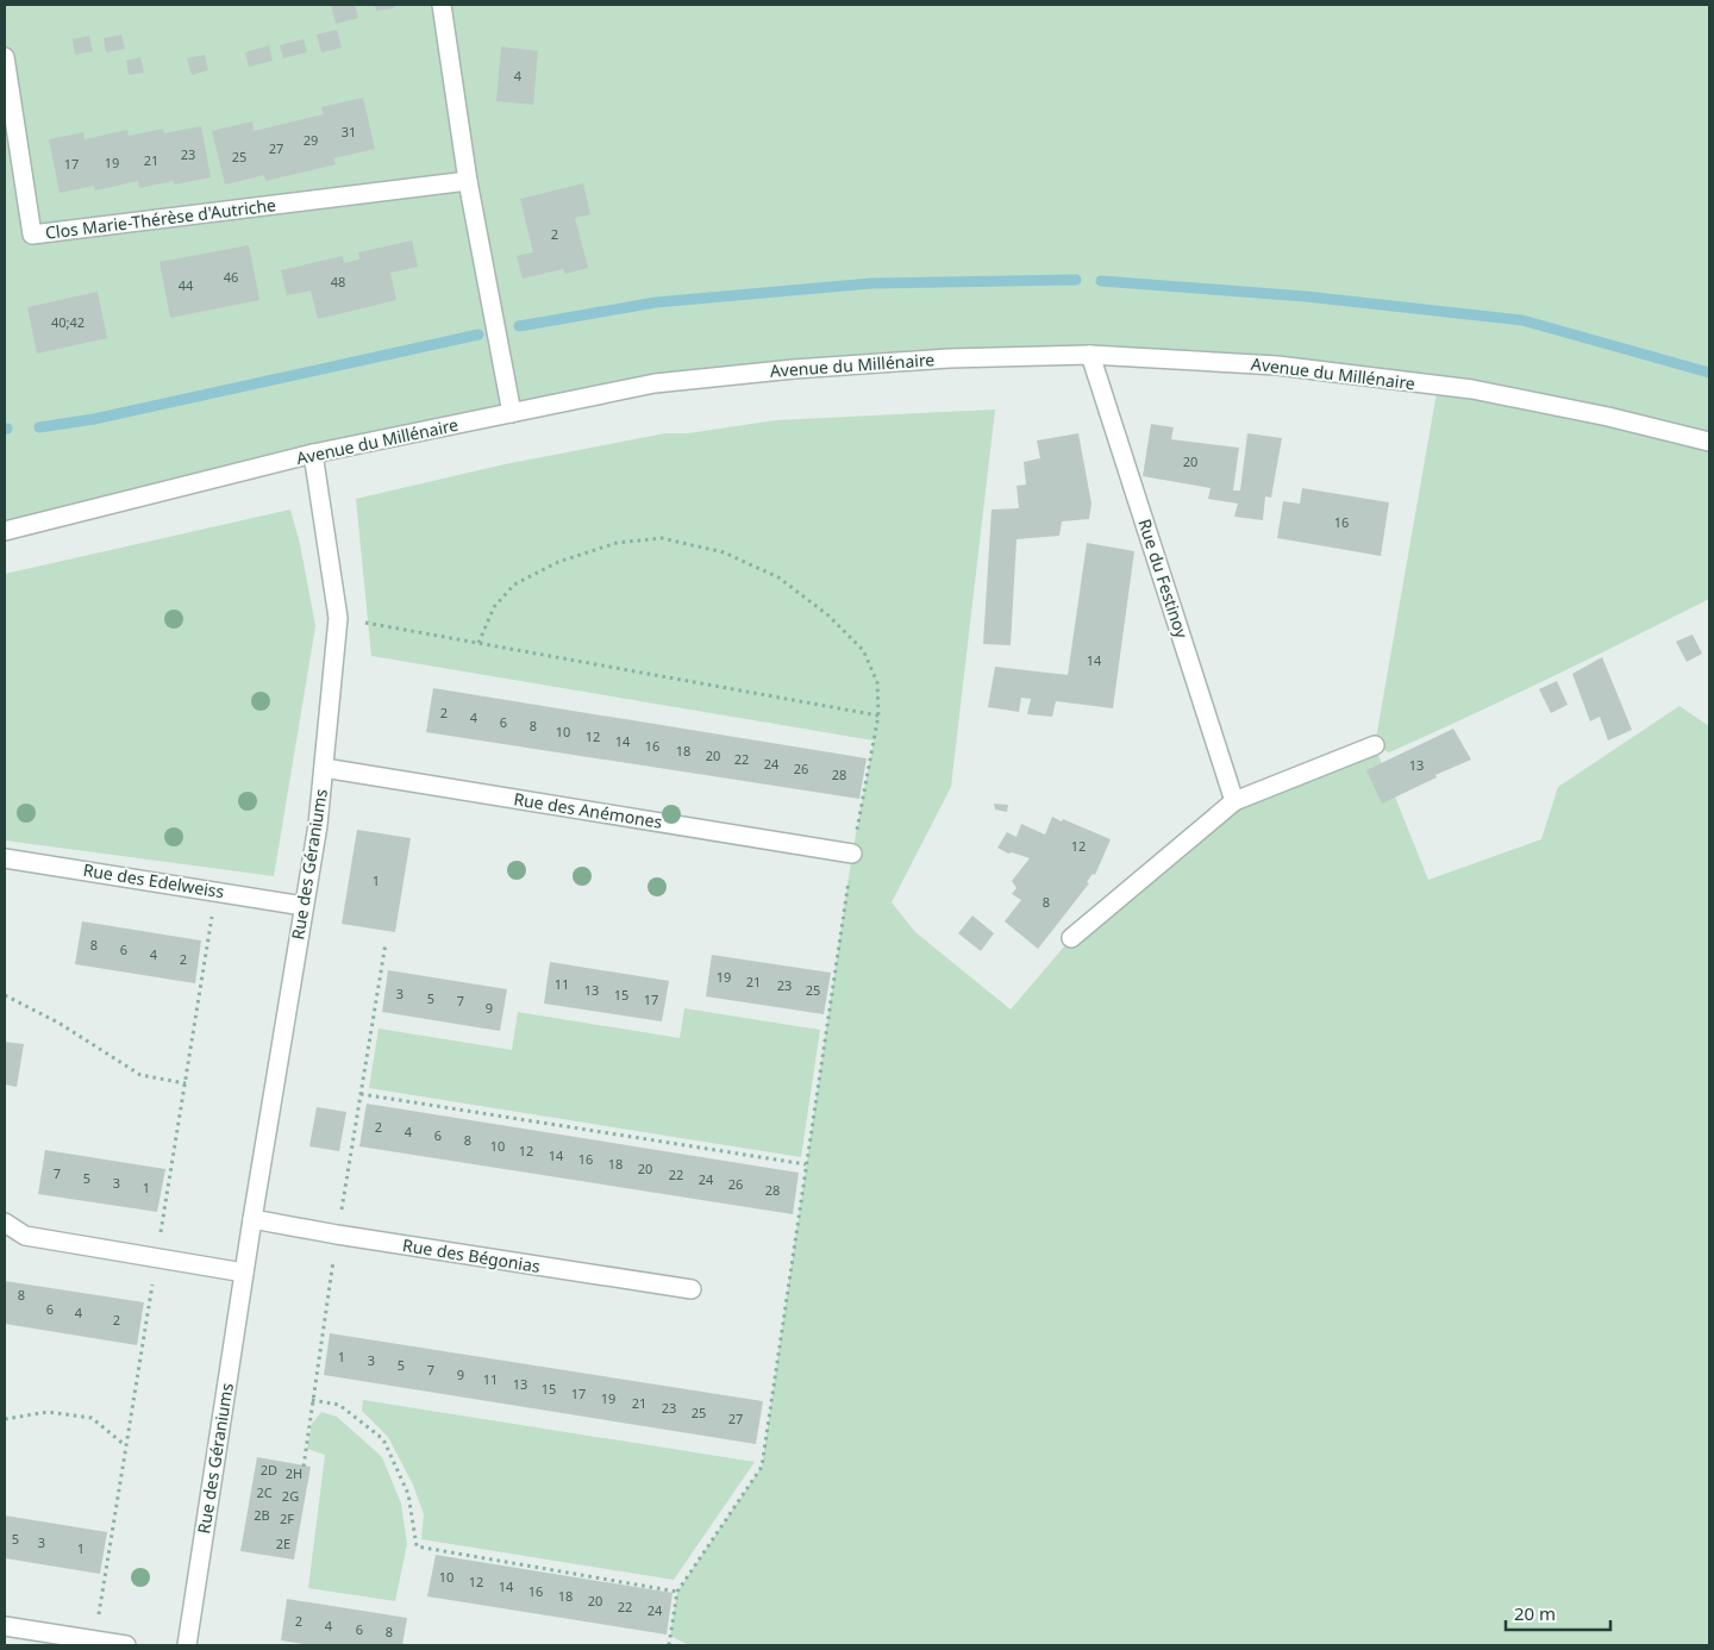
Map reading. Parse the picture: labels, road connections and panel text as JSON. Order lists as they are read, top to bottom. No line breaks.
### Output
{"streets":{"street":["Clos Marie-Thérèse d'Autriche","Avenue du Millénaire","Rue du Festinoy","Rue des Anémones","Rue des Géraniums","Rue des Edelweiss","Rue des Bégonias"]},"crossings":[["Avenue du Millénaire","Rue du Festinoy"],["Avenue du Millénaire","Rue des Géraniums"],["Rue des Anémones","Rue des Géraniums"],["Rue des Géraniums","Rue des Edelweiss"],["Rue des Géraniums","Rue des Bégonias"]],"house_numbers":["4","31","29","27","23","25","21","19","17","2","46","48","44","40;42","20","16","14","2","4","6","8","10","12","14","16","18","20","22","24","13","26","28","12","1","8","8","6","4","2","19","21","11","23","13","25","3","15","5","17","7","9","2","4","6","8","10","12","14","16","18","20","7","22","5","24","3","26","1","28","8","6","4","2","1","3","5","7","9","11","13","15","17","19","21","23","25","27","2D","2H","2C","2G","2B","2F","5","3","2E","1","10","12","14","16","18","20","22","24","2","4","6","8"],"scale_bar":"20 m"}
